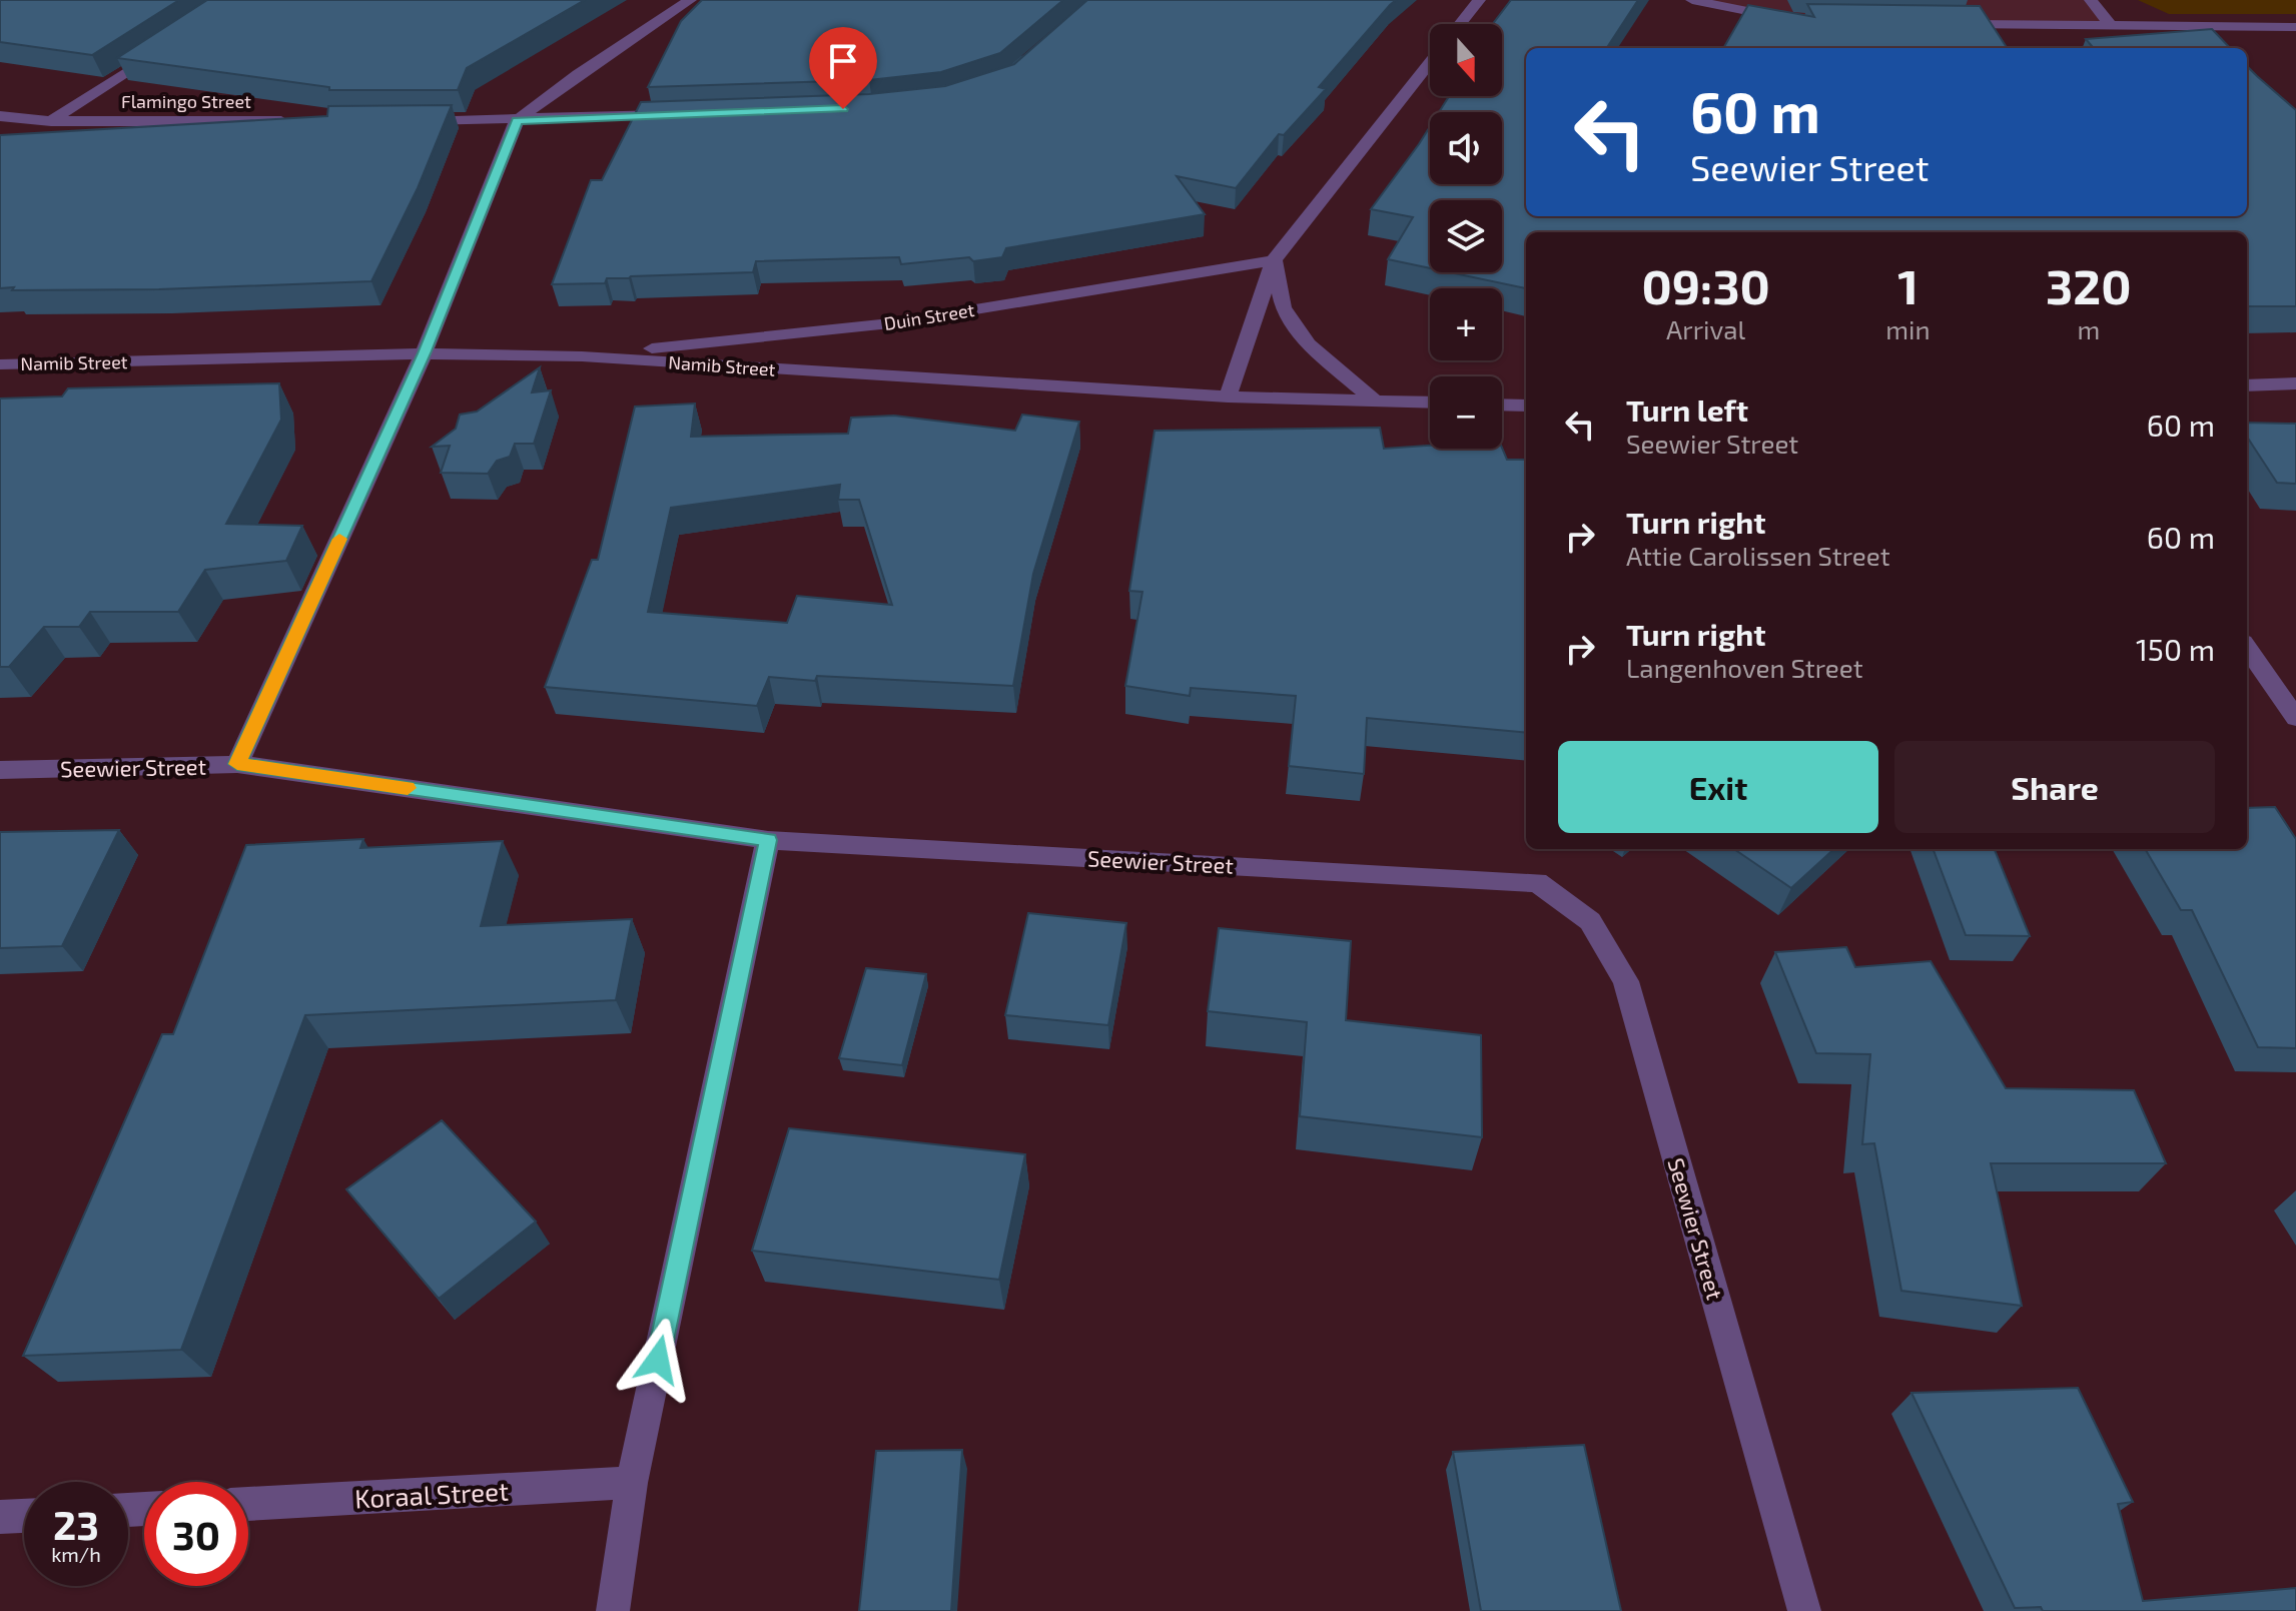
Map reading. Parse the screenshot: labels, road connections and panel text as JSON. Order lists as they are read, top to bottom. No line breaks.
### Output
{"streets":{"street":["Flamingo Street","Duin Street","Namib Street","Seewier Street","Koraal Street"]},"crossings":[["Duin Street","Namib Street"]],"north":"bottom","page":{"map_buttons":["+","−"],"turn":["60 m","Seewier Street"],"eta":["09:30","Arrival","1","min","320","m"],"list":[{"name":"Turn left","note":"Seewier Street","value":"60 m"},{"name":"Turn right","note":"Attie Carolissen Street","value":"60 m"},{"name":"Turn right","note":"Langenhoven Street","value":"150 m"}],"buttons":["Exit","Share"],"speed":"23 km/h","limit":"30"}}
